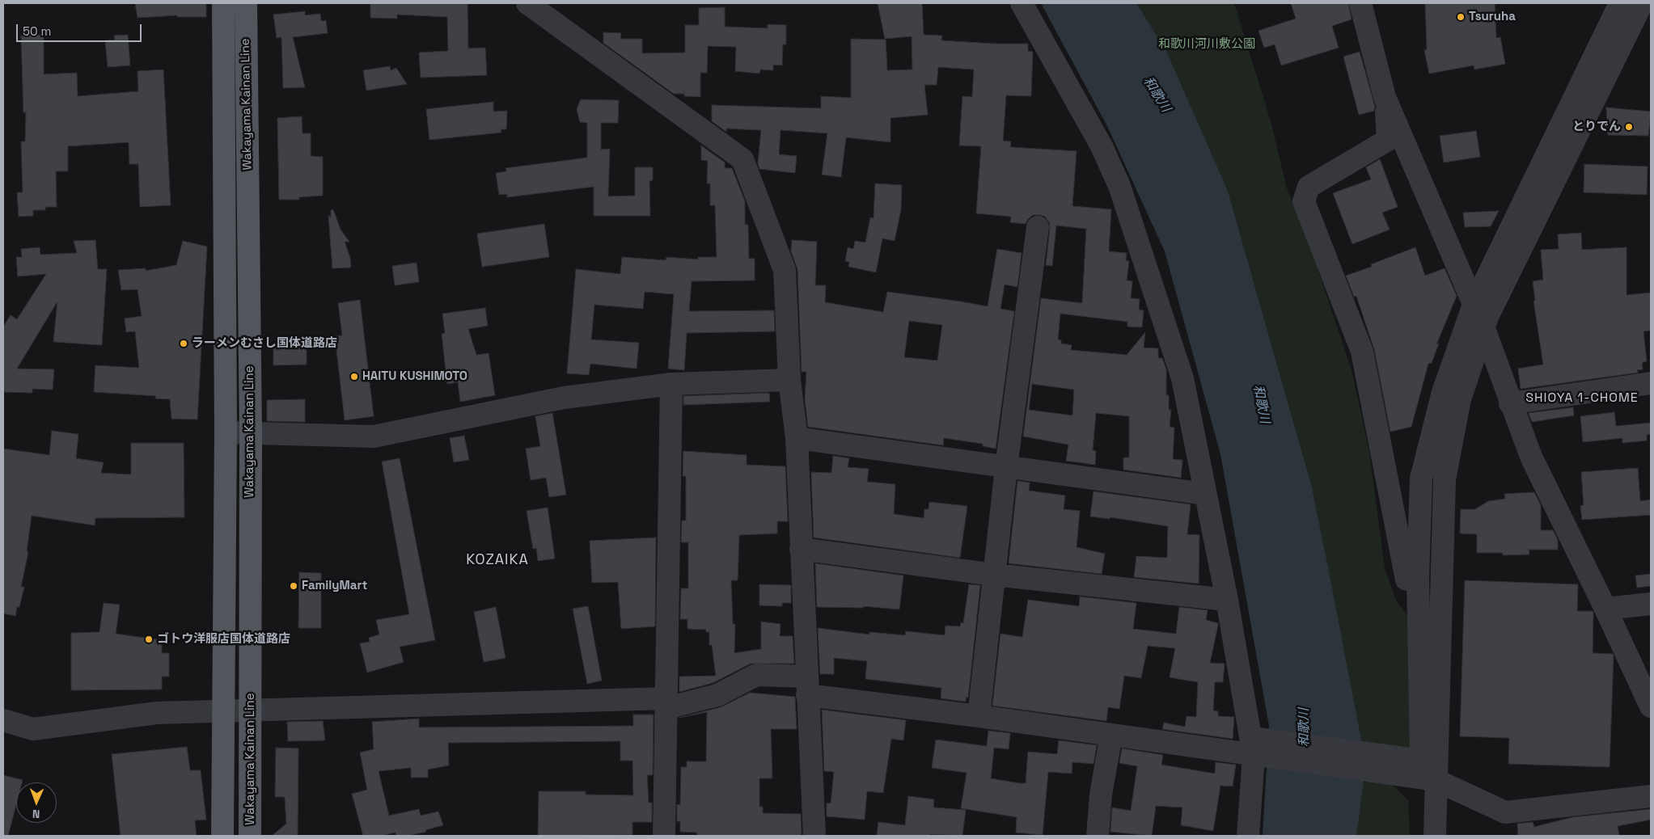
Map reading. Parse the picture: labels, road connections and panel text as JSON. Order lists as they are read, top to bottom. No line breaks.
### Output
{"streets":{"main road":["Wakayama Kainan Line"]},"districts":["SHIOYA 1-CHOME","KOZAIKA"],"water":["和歌川"],"parks":["和歌川河川敷公園"],"places":["Tsuruha","とりでん","ラーメンむさし国体道路店","HAITU KUSHIMOTO","FamilyMart","ゴトウ洋服店国体道路店"],"scale_bar":"50 m","north":"bottom"}
